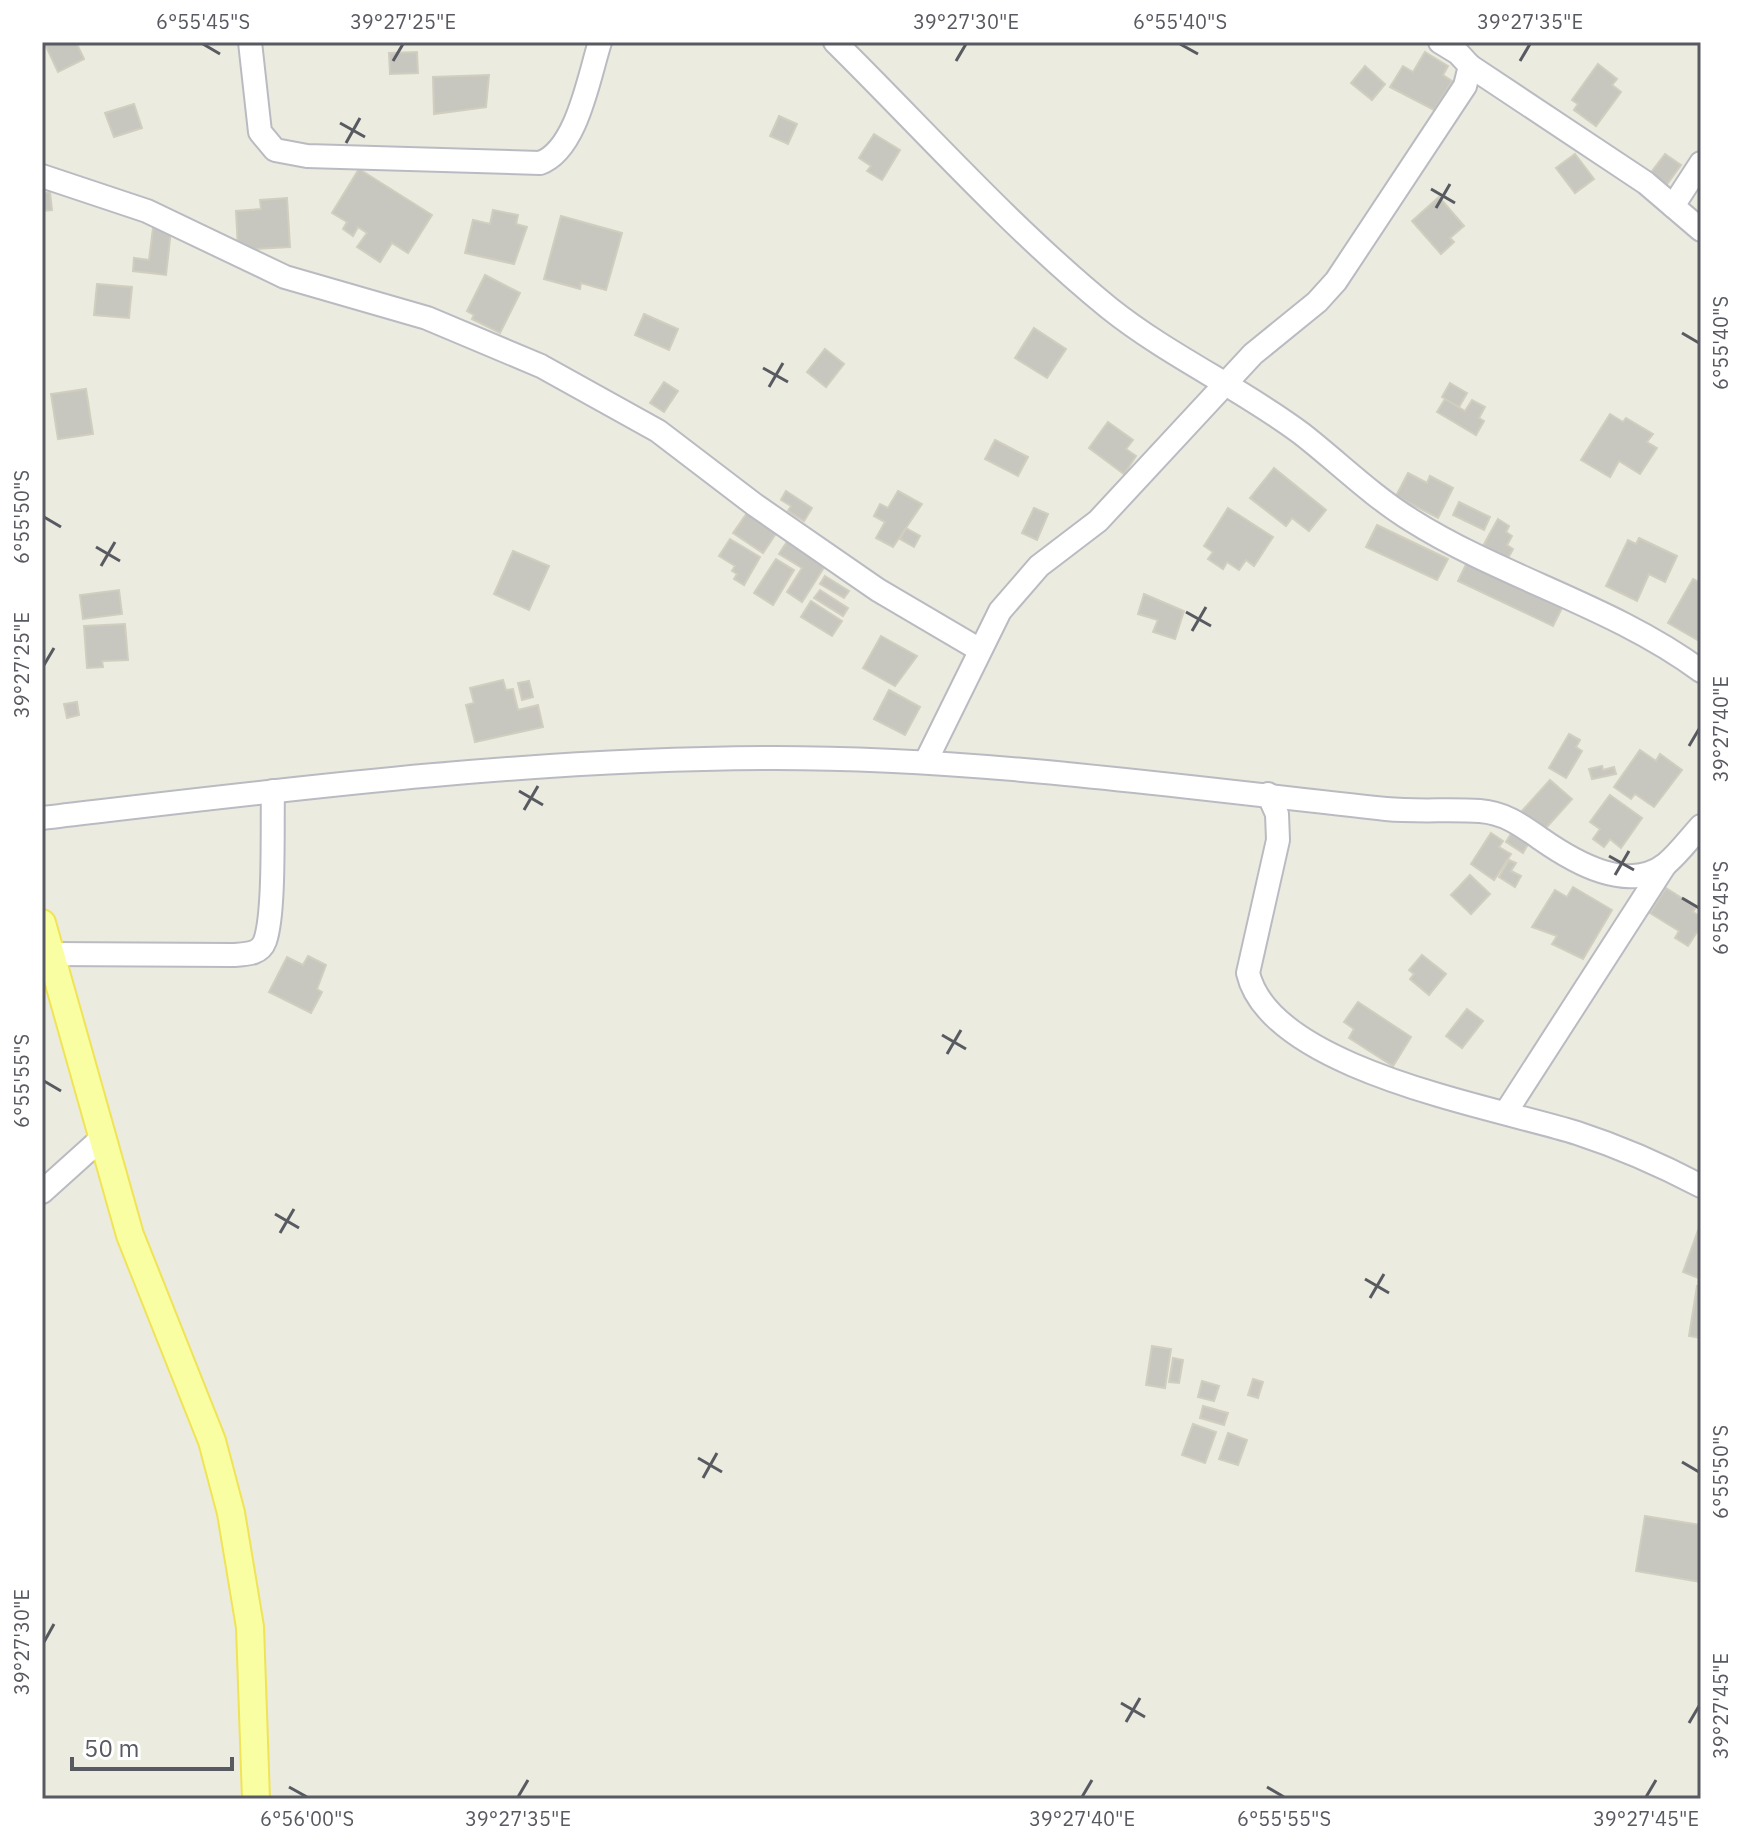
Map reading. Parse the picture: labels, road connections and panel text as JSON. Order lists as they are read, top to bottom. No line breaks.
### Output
{"scale_bar":"50 m","coordinates":["6°55'45\"S","39°27'25\"E","39°27'30\"E","6°55'40\"S","39°27'35\"E","6°55'50\"S","39°27'40\"E","6°55'55\"S","39°27'45\"E","6°56'00\"S"]}
